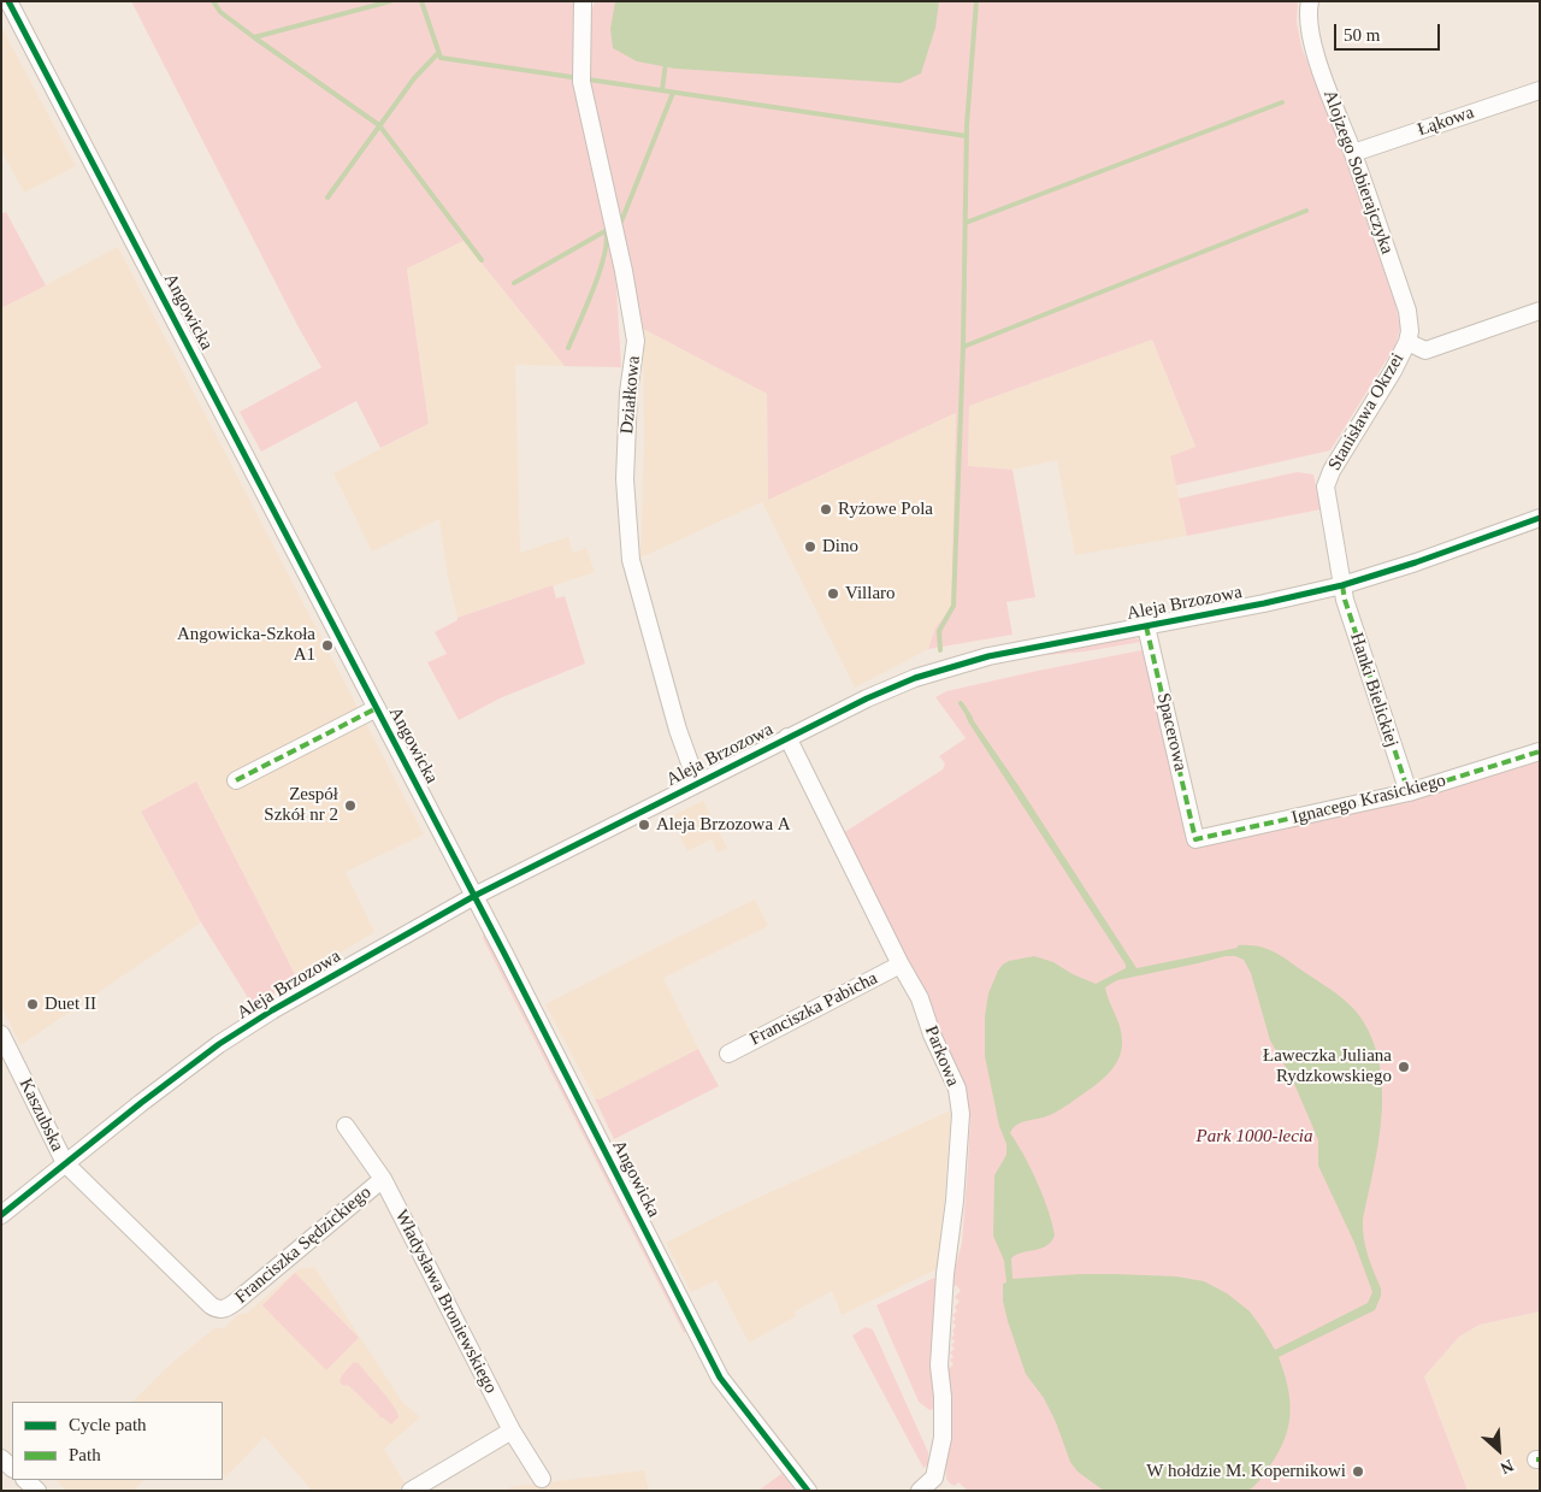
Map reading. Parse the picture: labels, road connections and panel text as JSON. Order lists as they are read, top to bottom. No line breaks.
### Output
{"streets":{"street":["Łąkowa","Alojzego Sobierajczyka","Angowicka","Działkowa","Stanisława Okrzei","Aleja Brzozowa","Hanki Bielickiej","Spacerowa","Ignacego Krasickiego","Franciszka Pabicha","Parkowa","Kaszubska","Franciszka Sędzickiego","Władysława Broniewskiego"]},"crossings":[["Łąkowa","Alojzego Sobierajczyka"],["Alojzego Sobierajczyka","Stanisława Okrzei"],["Angowicka","Aleja Brzozowa"],["Działkowa","Aleja Brzozowa"],["Stanisława Okrzei","Aleja Brzozowa"],["Stanisława Okrzei","Hanki Bielickiej"],["Aleja Brzozowa","Hanki Bielickiej"],["Aleja Brzozowa","Spacerowa"],["Aleja Brzozowa","Parkowa"],["Aleja Brzozowa","Kaszubska"],["Aleja Brzozowa","Franciszka Sędzickiego"],["Hanki Bielickiej","Ignacego Krasickiego"],["Spacerowa","Ignacego Krasickiego"],["Franciszka Pabicha","Parkowa"],["Kaszubska","Franciszka Sędzickiego"],["Franciszka Sędzickiego","Władysława Broniewskiego"]],"parks":["Park 1000-lecia"],"places":["Ryżowe Pola","Dino","Villaro","Angowicka-Szkoła A1","Zespół Szkół nr 2","Aleja Brzozowa A","Duet II","Ławeczka Juliana Rydzkowskiego","W hołdzie M. Kopernikowi"],"legend":["Cycle path","Path"],"scale_bar":"50 m","north":"bottom right"}
